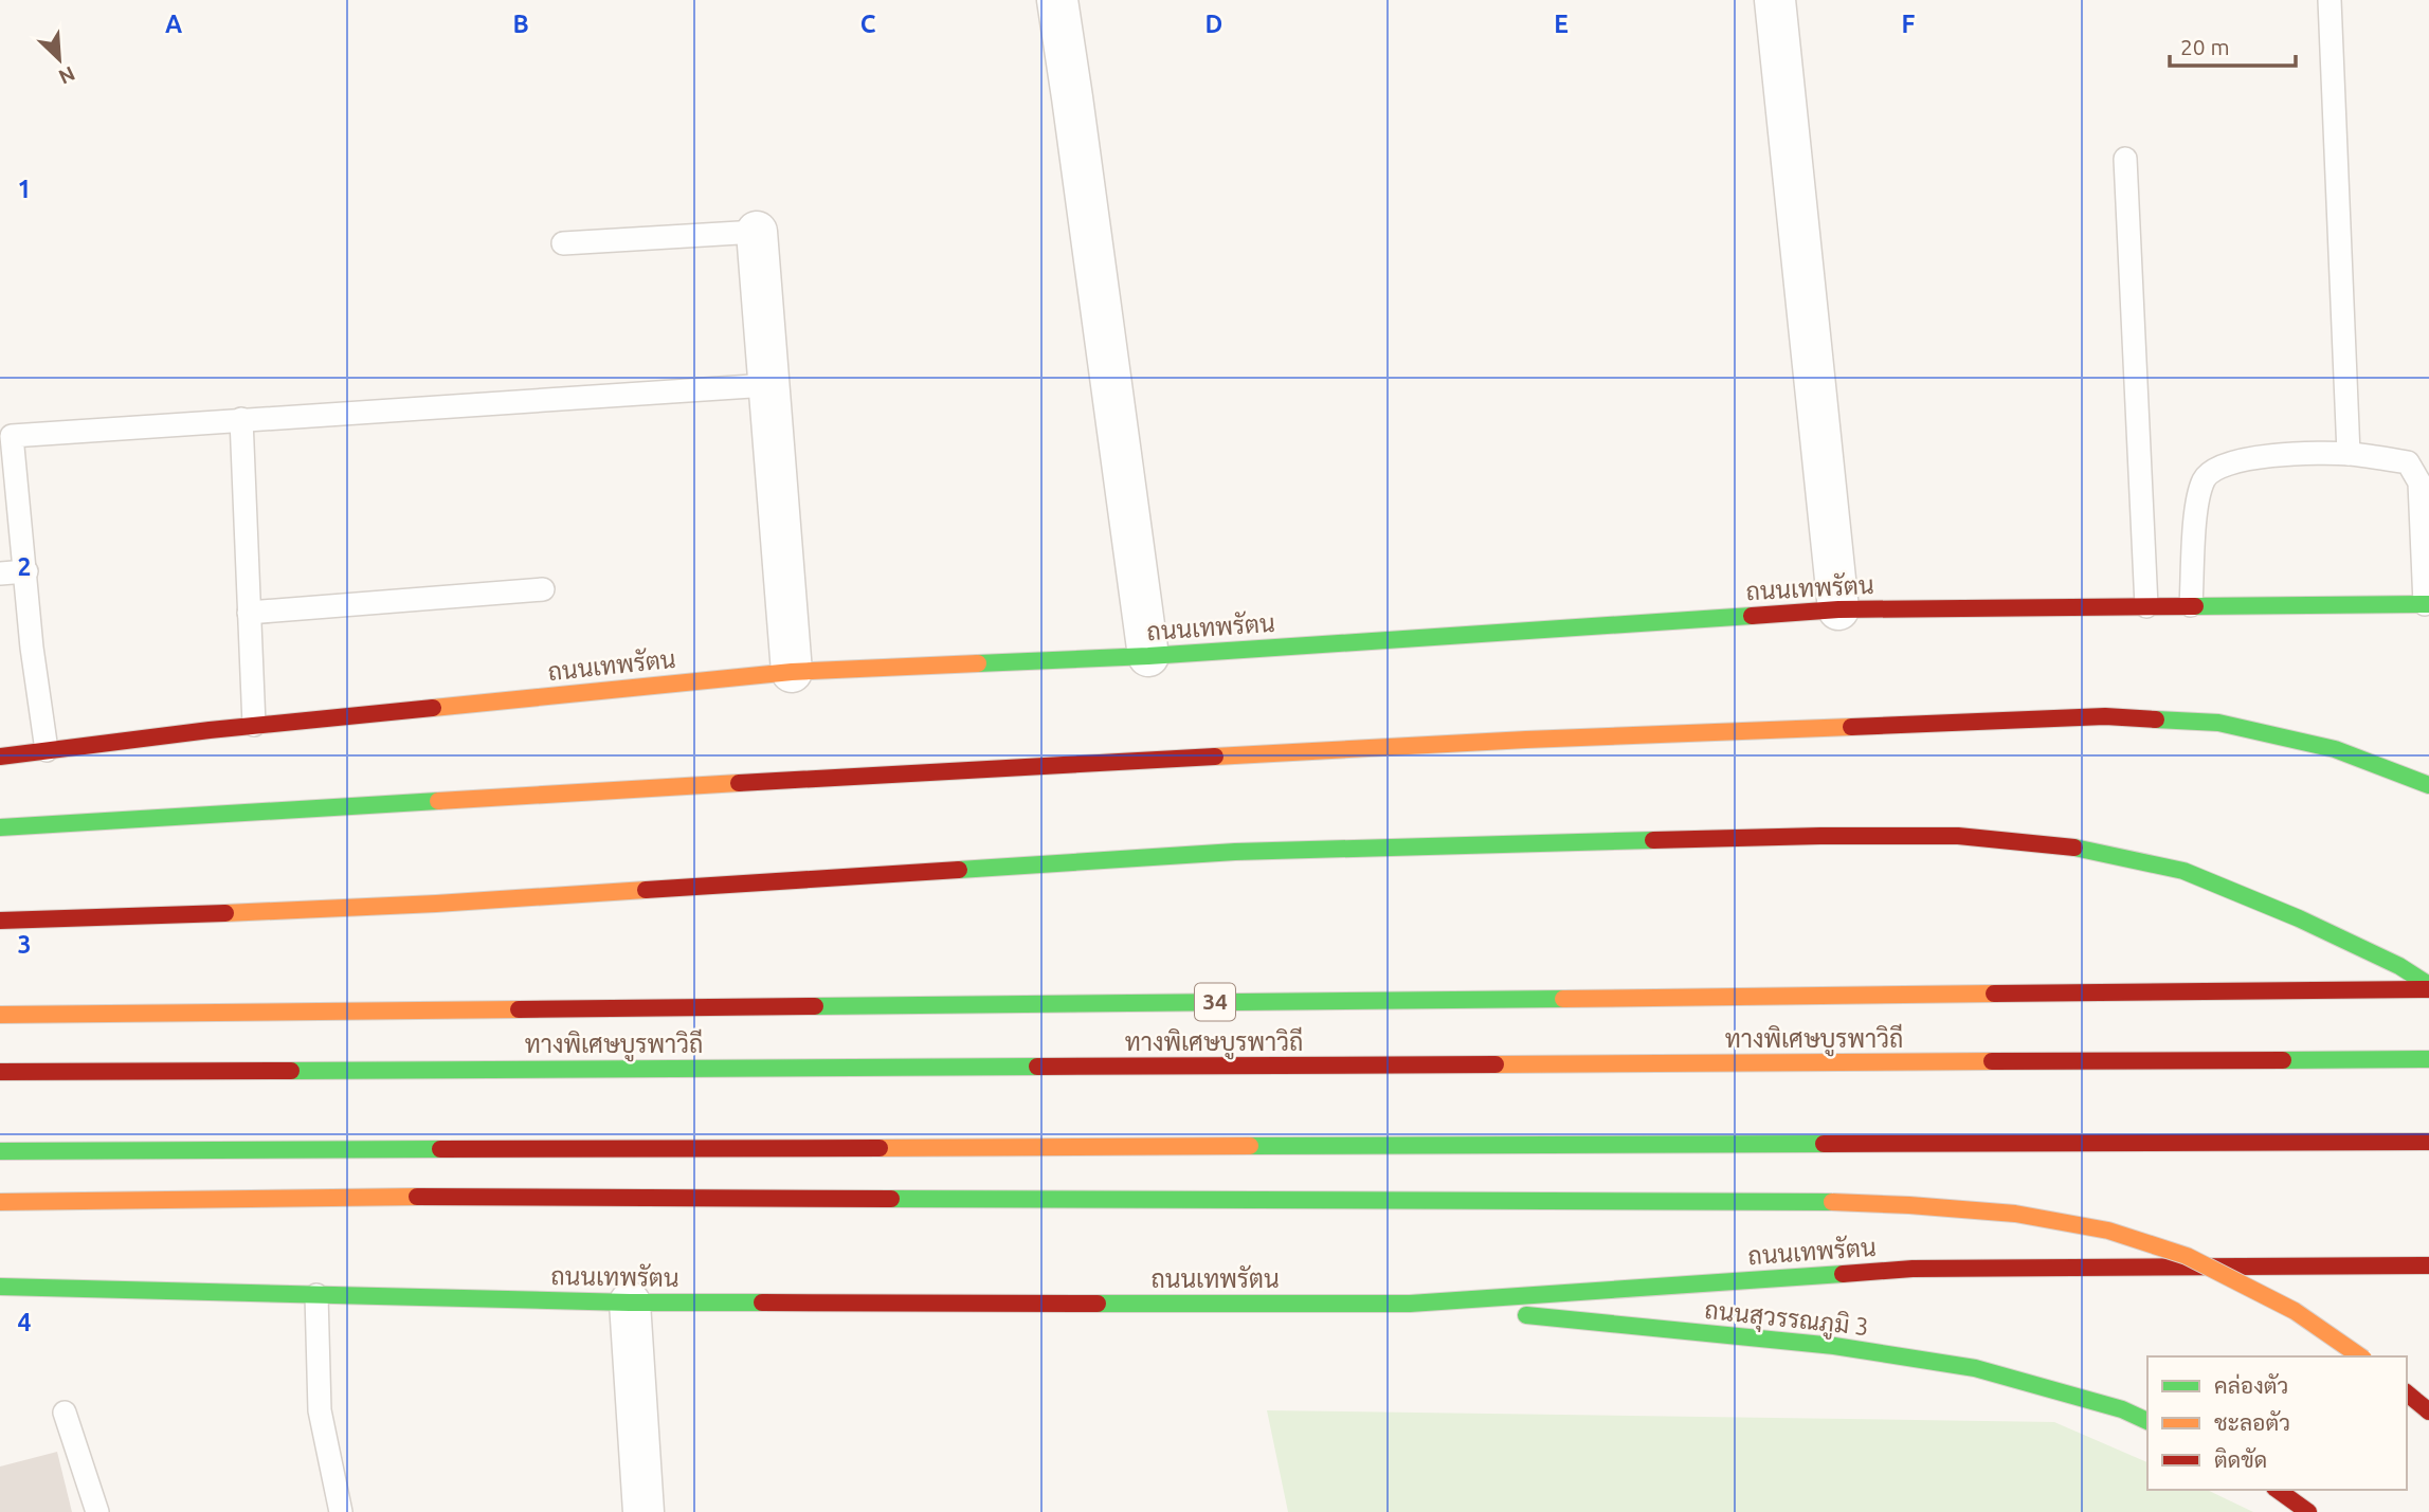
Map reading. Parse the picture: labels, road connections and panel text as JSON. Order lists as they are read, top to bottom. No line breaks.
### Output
{"streets":{"main road":["ถนนเทพรัตน","34","ทางพิเศษบูรพาวิถี","ถนนสุวรรณภูมิ 3"]},"crossings":[["ถนนเทพรัตน","ถนนสุวรรณภูมิ 3"]],"legend":["คล่องตัว","ชะลอตัว","ติดขัด"],"scale_bar":"20 m","north":"bottom right","grid":{"columns":["A","B","C","D","E","F"],"rows":["1","2","3","4"]}}
